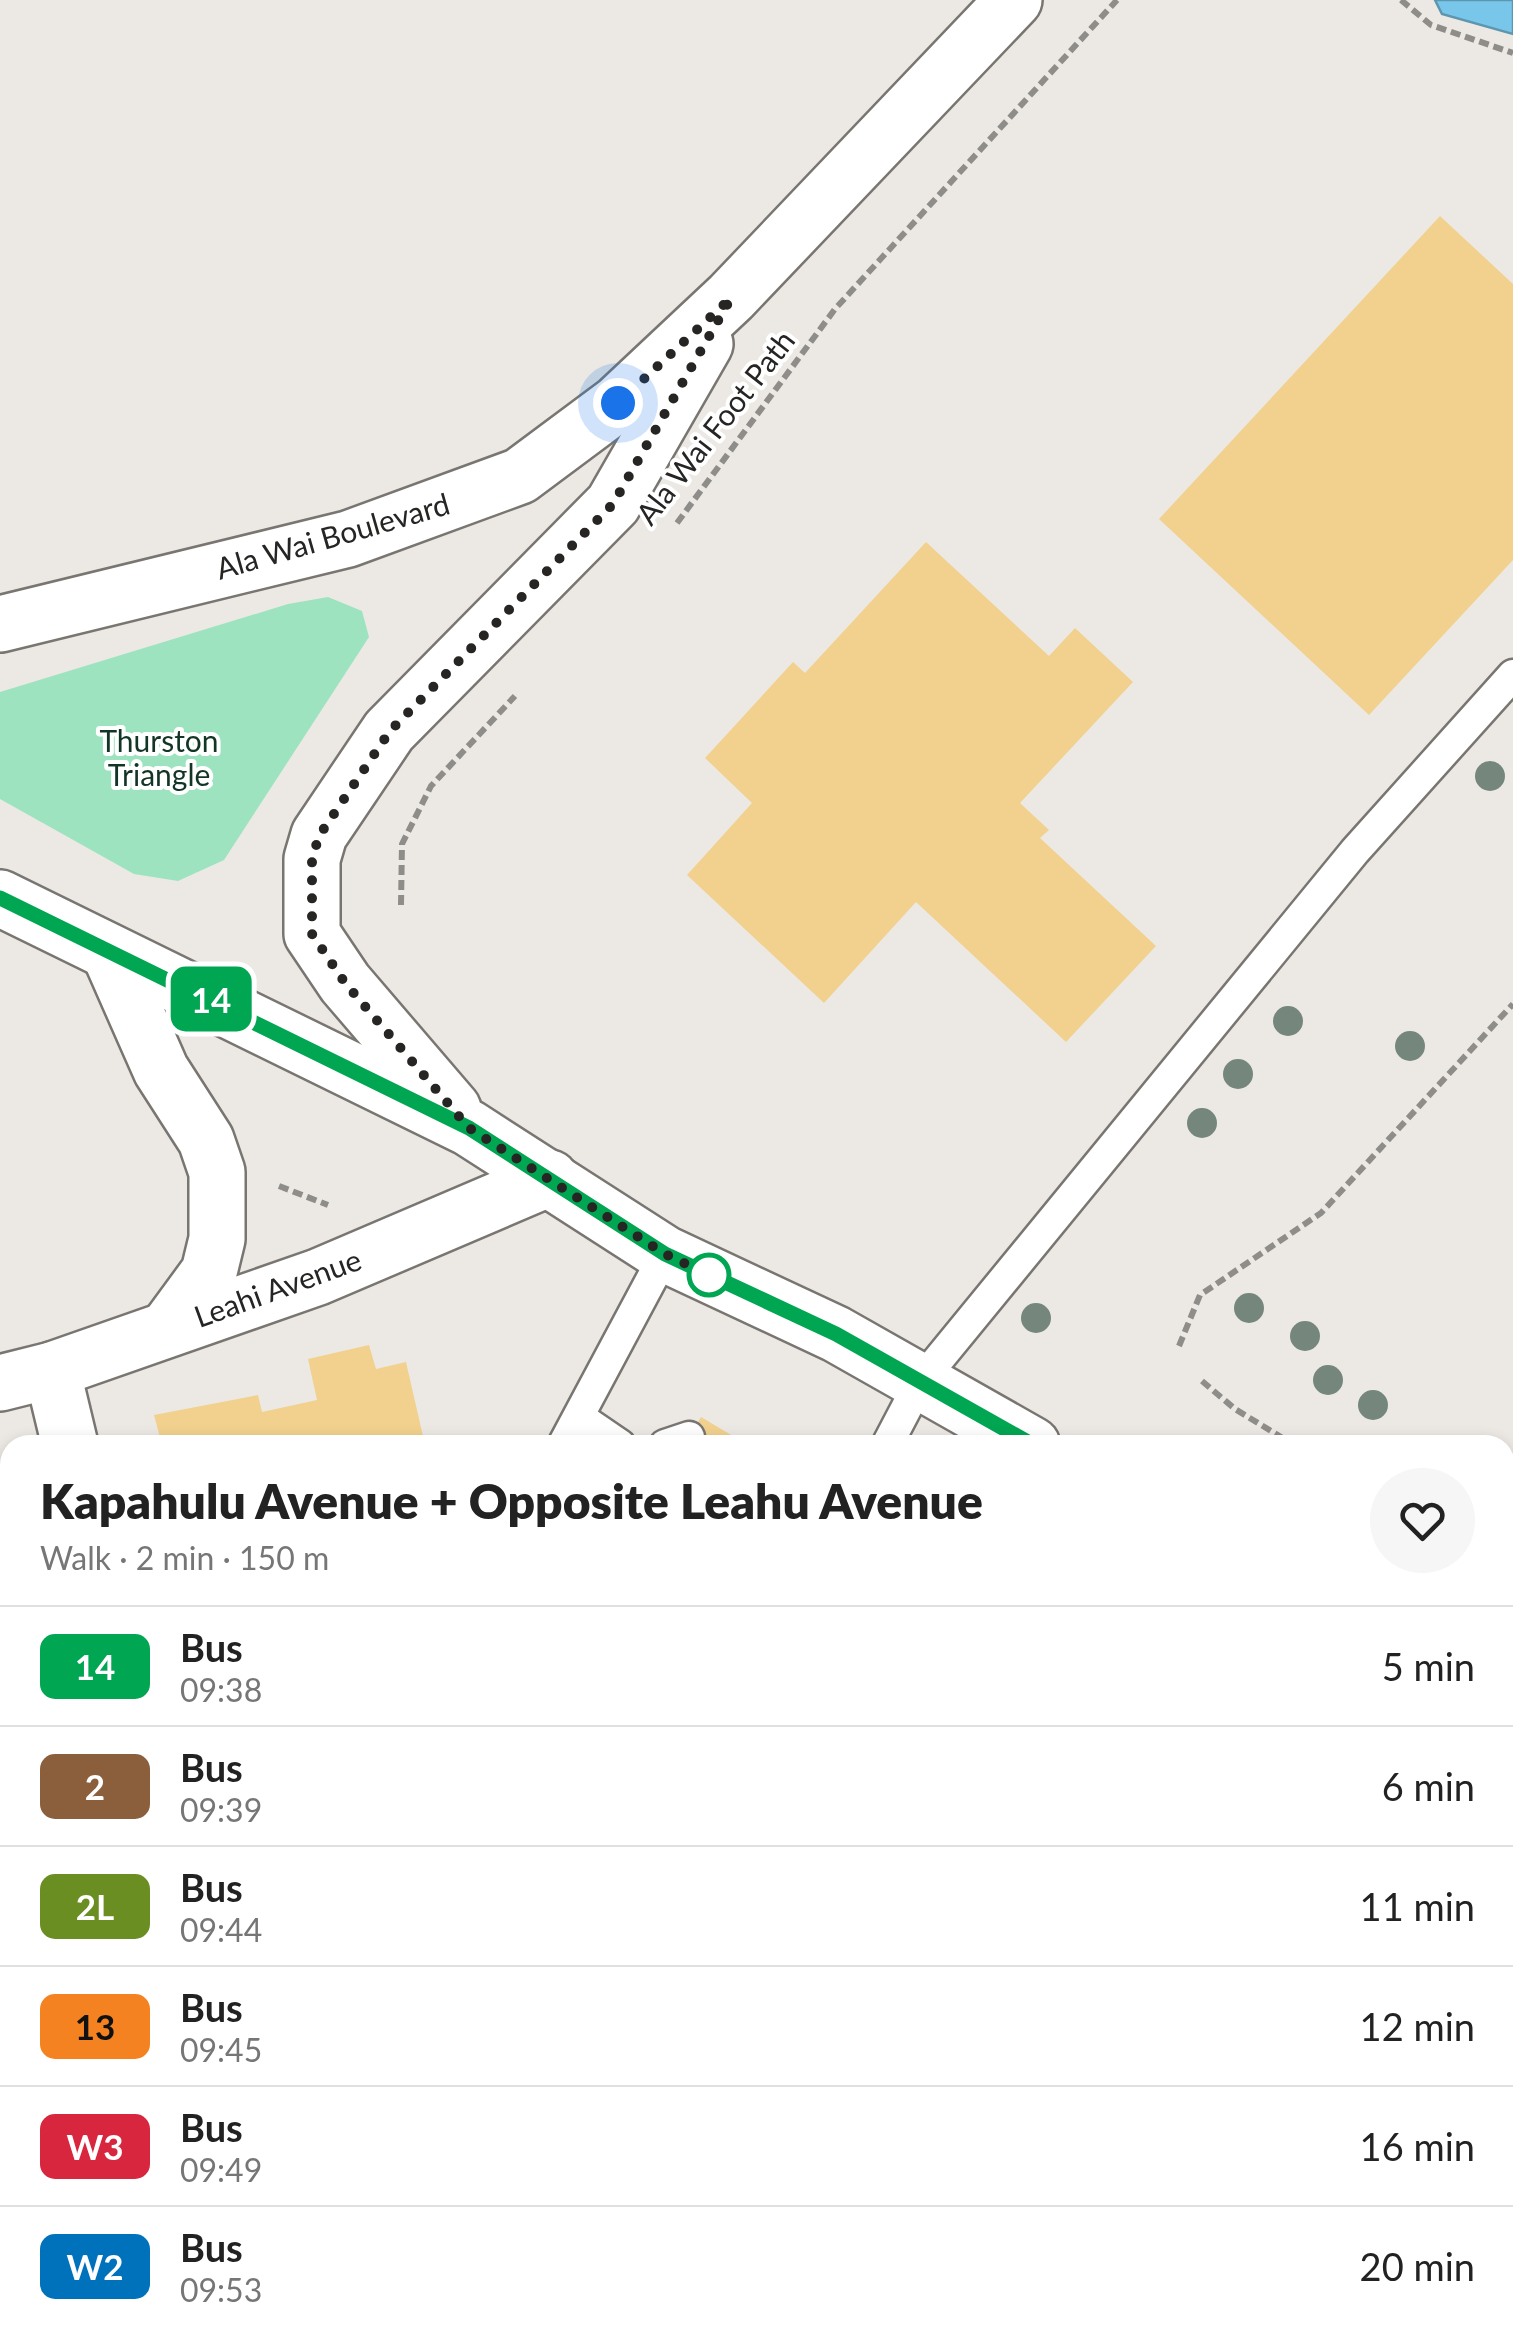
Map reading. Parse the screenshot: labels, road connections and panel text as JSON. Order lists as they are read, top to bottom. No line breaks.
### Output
{"streets":{"main road":["Ala Wai Boulevard","Leahi Avenue"],"path":["Ala Wai Foot Path"]},"parks":["Thurston Triangle"],"lines":["bus line 14"],"page":{"on_map":"14","heading":["Kapahulu Avenue + Opposite Leahu Avenue","Walk · 2 min · 150 m"],"list":[{"mark":"14","name":"Bus","note":"09:38","value":"5 min"},{"mark":"2","name":"Bus","note":"09:39","value":"6 min"},{"mark":"2L","name":"Bus","note":"09:44","value":"11 min"},{"mark":"13","name":"Bus","note":"09:45","value":"12 min"},{"mark":"W3","name":"Bus","note":"09:49","value":"16 min"},{"mark":"W2","name":"Bus","note":"09:53","value":"20 min"}]}}
